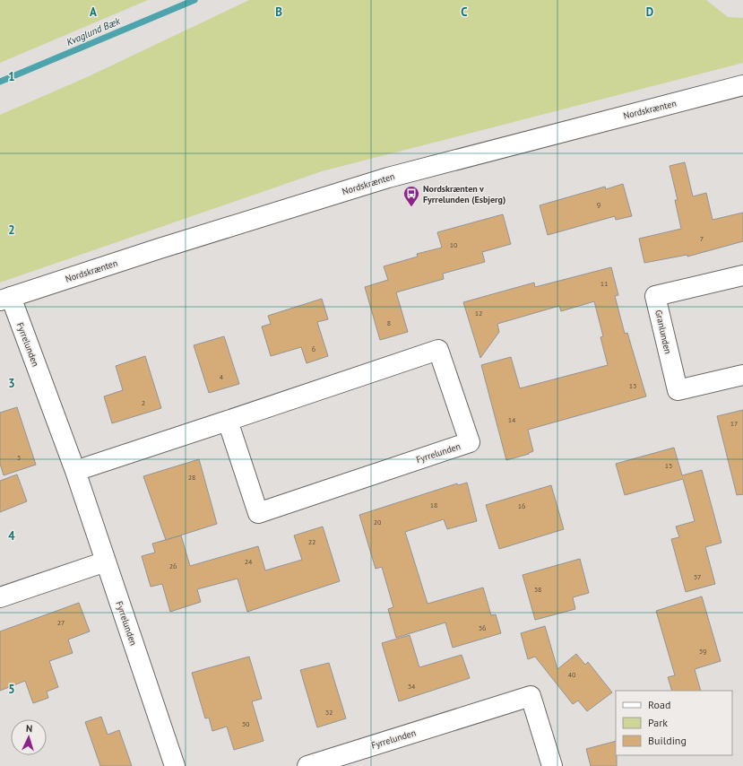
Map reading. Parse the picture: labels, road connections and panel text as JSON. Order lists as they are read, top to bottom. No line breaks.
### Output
{"streets":{"street":["Nordskrænten","Granlunden","Fyrrelunden"]},"crossings":[["Nordskrænten","Fyrrelunden"]],"water":["Kvaglund Bæk"],"places":{"bus stop":["Nordskrænten v Fyrrelunden (Esbjerg)"]},"house_numbers":["9","7","10","11","12","8","6","4","13","2","14","17","3","15","28","18","16","20","22","24","26","37","38","27","36","39","40","34","32","30"],"legend":["Road","Park","Building"],"north":"top","grid":{"columns":["A","B","C","D"],"rows":["1","2","3","4","5"]}}
